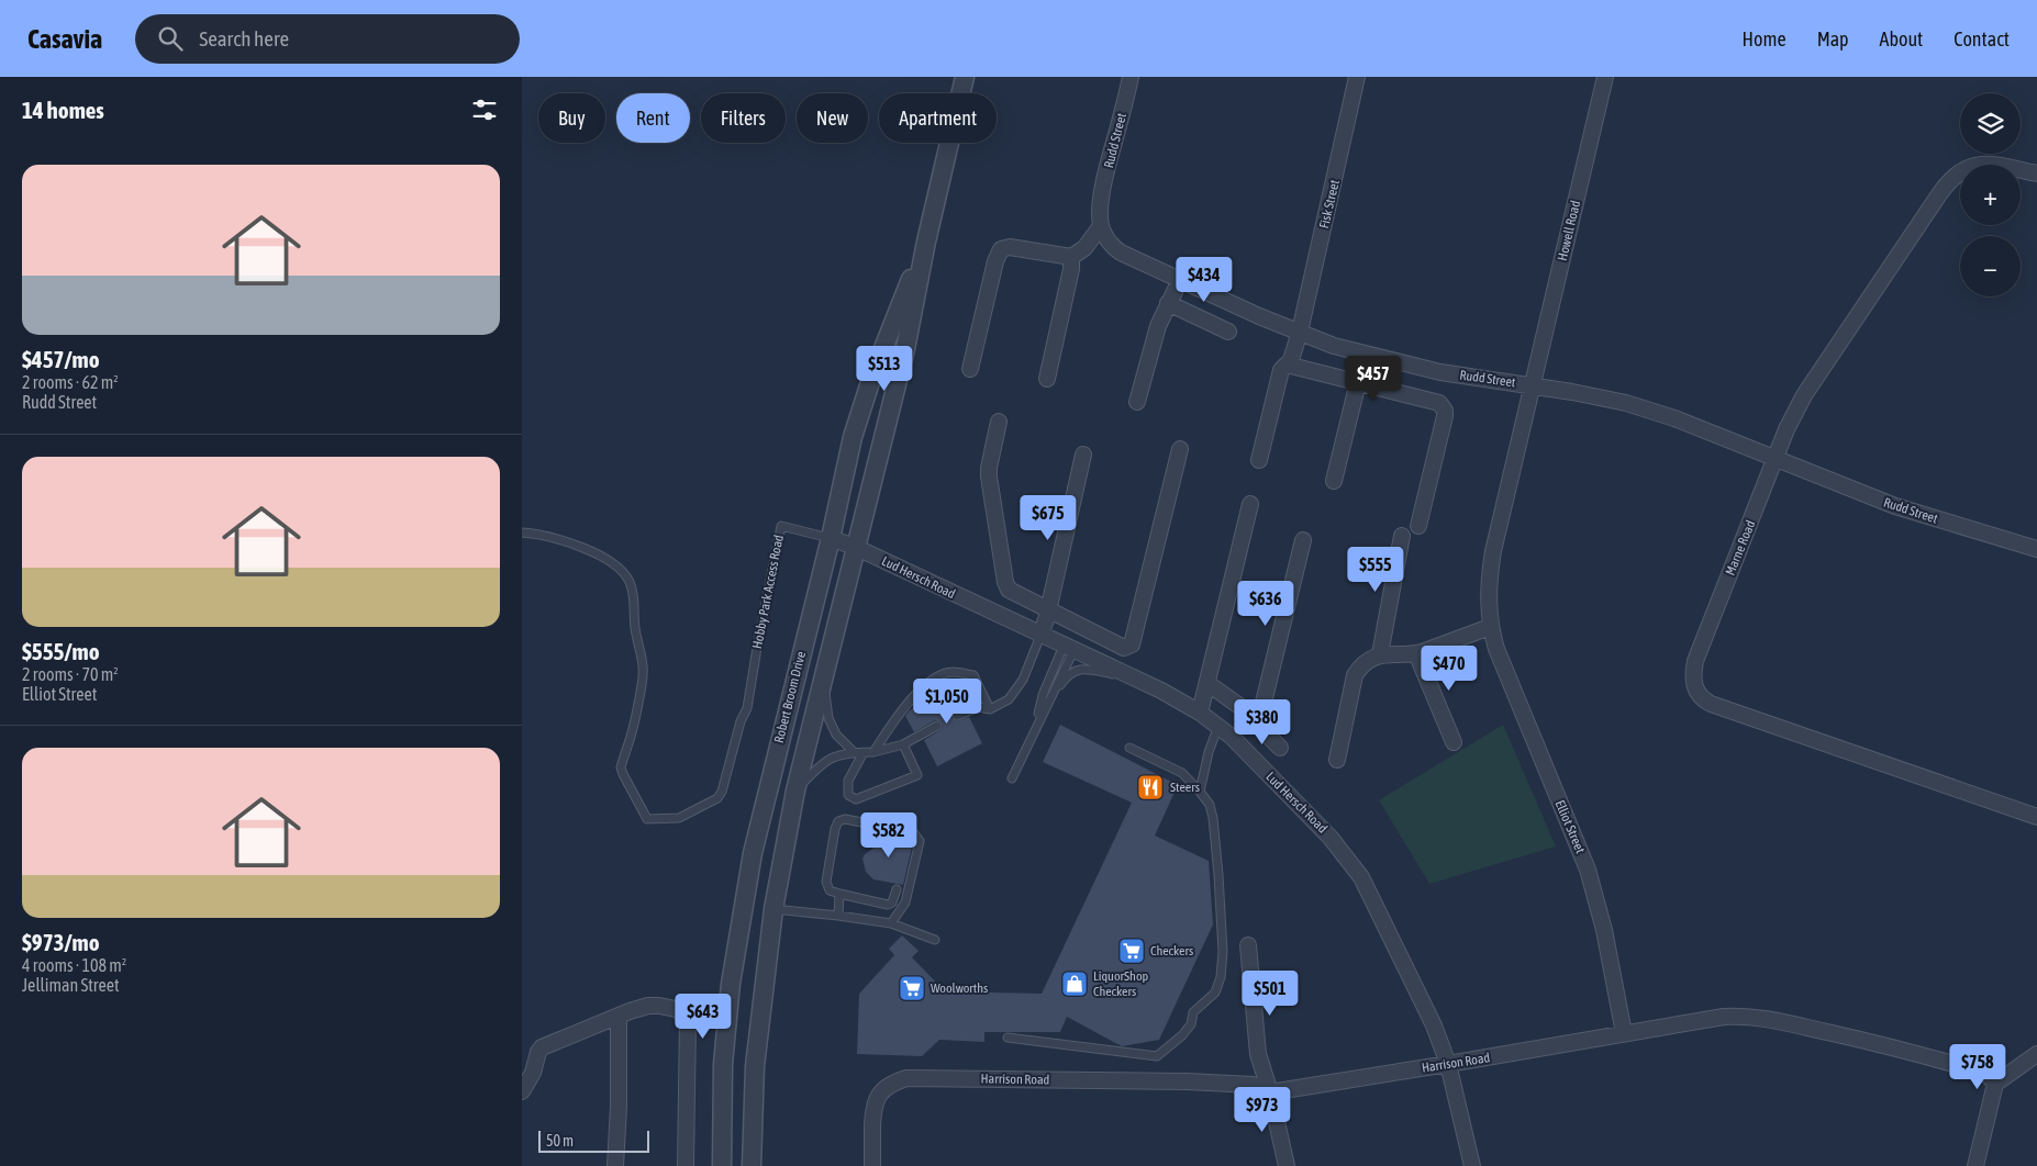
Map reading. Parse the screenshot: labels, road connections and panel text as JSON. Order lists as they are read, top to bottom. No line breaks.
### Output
{"streets":{"street":["Rudd Street","Fisk Street","Howell Road","Marne Road","Lud Hersch Road","Robert Broom Drive","Elliot Street","Harrison Road"],"lane":["Hobby Park Access Road"]},"crossings":[["Rudd Street","Fisk Street"],["Rudd Street","Howell Road"],["Rudd Street","Marne Road"],["Rudd Street","Elliot Street"],["Howell Road","Elliot Street"],["Lud Hersch Road","Hobby Park Access Road"],["Lud Hersch Road","Robert Broom Drive"],["Lud Hersch Road","Harrison Road"],["Hobby Park Access Road","Robert Broom Drive"],["Elliot Street","Harrison Road"]],"places":{"restaurant":["Steers"],"supermarket":["Checkers","Woolworths"],"shop":["LiquorShop Checkers"]},"scale_bar":"50 m","page":{"header":"Casavia","search":"Search here","nav":["Home","Map","About","Contact"],"heading":"14 homes","map_buttons":["+","−"],"chip":["Buy","Rent","Filters","New","Apartment"],"list":[{"name":"$457/mo","note":"2 rooms · 62 m² · Rudd Street"},{"name":"$555/mo","note":"2 rooms · 70 m² · Elliot Street"},{"name":"$973/mo","note":"4 rooms · 108 m² · Jelliman Street"}],"price":["$434","$513","$457","$675","$555","$636","$470","$1,050","$380","$582","$501","$643","$758","$973"],"scale":"50 m"}}
